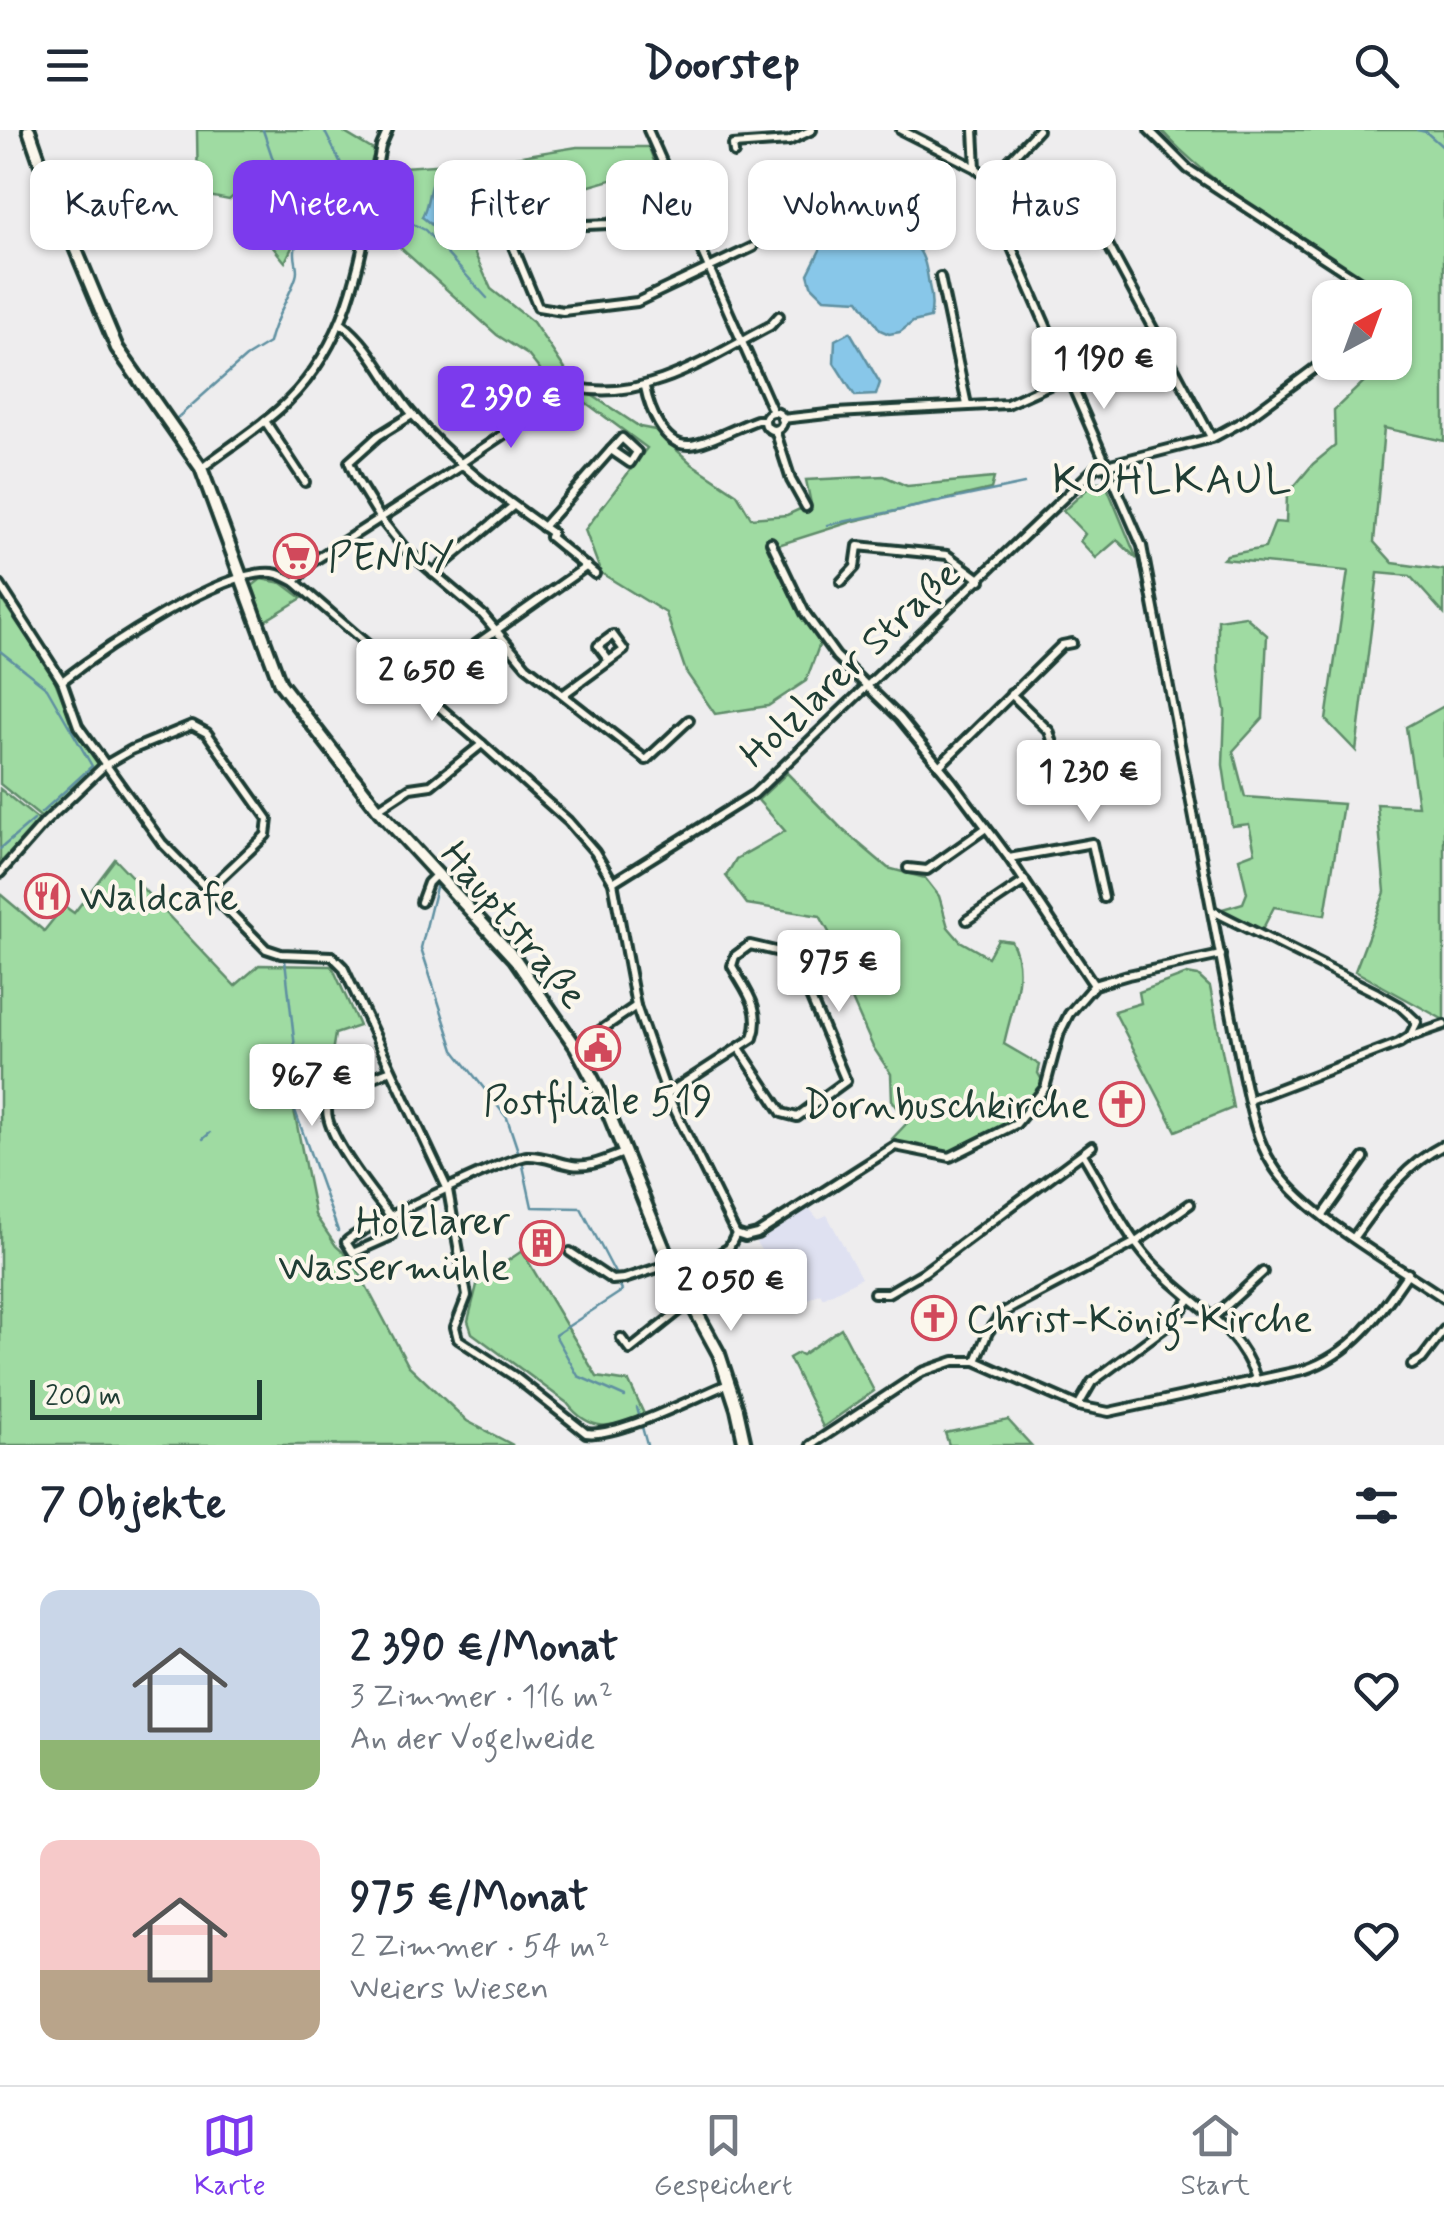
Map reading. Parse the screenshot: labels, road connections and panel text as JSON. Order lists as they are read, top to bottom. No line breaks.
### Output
{"streets":{"main road":["Hauptstraße"],"street":["Holzlarer Straße"]},"districts":["KOHLKAUL"],"places":{"supermarket":["PENNY"],"restaurant":["Waldcafe"],"public building":["Postfiliale 519"],"church":["Dornbuschkirche","Christ-König-Kirche"],"building":["Holzlarer Wassermühle"]},"scale_bar":"200 m","north":"top right","page":{"header":"Doorstep","chip":["Kaufen","Mieten","Filter","Neu","Wohnung","Haus"],"price":["1 190 €","2 390 €","2 650 €","1 230 €","975 €","967 €","2 050 €"],"scale":"200 m","heading":"7 Objekte","list":[{"name":"2 390 €/Monat","note":"3 Zimmer · 116 m² · An der Vogelweide"},{"name":"975 €/Monat","note":"2 Zimmer · 54 m² · Weiers Wiesen"}],"tabs":["Karte","Gespeichert","Start"]}}
